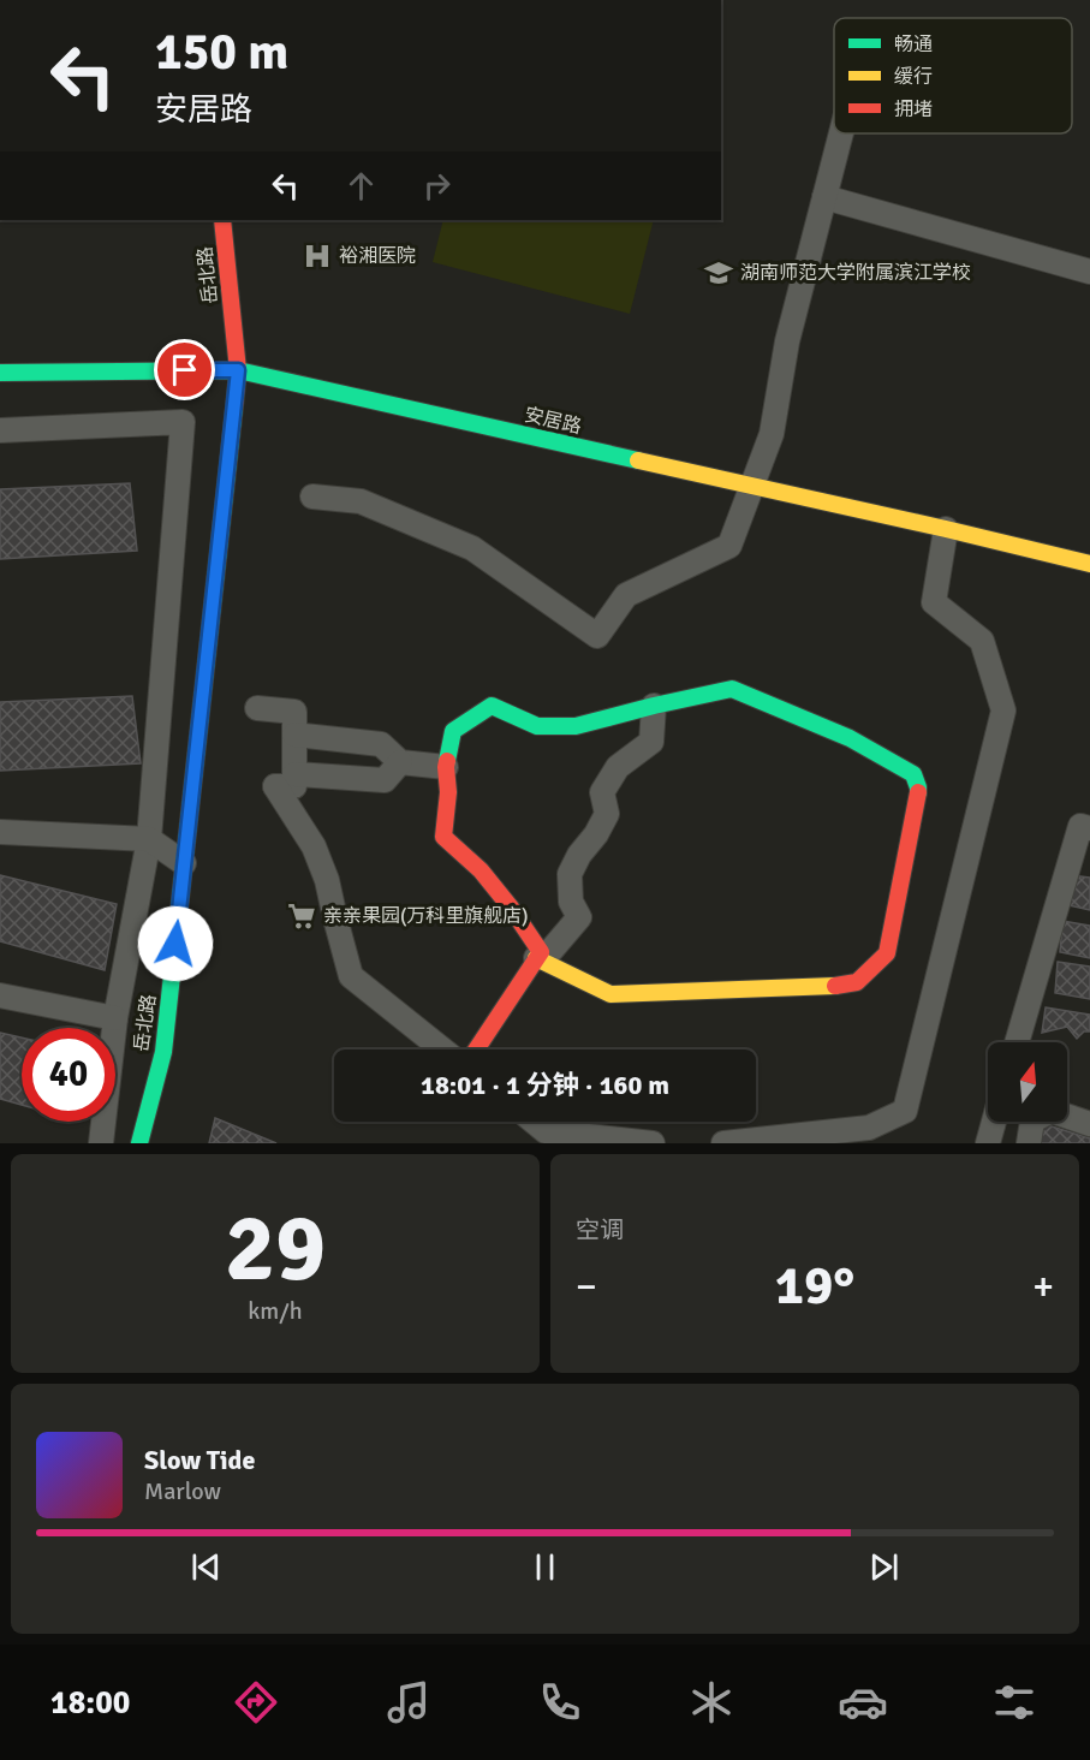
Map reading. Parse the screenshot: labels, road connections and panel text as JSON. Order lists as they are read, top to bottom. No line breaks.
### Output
{"streets":{"street":["岳北路","安居路"]},"crossings":[["岳北路","安居路"]],"places":{"hospital":["裕湘医院"],"school or university":["湖南师范大学附属滨江学校"],"supermarket":["亲亲果园(万科里旗舰店)"]},"legend":["畅通","缓行","拥堵"],"north":"top","page":{"turn":["150 m","安居路"],"limit":"40","trip":"18:01 · 1 分钟 · 160 m","tile":[["29","km/h"],"空调"],"heat":["−","19°","+"],"song":["Slow Tide","Marlow"],"tabs":"18:00"}}
